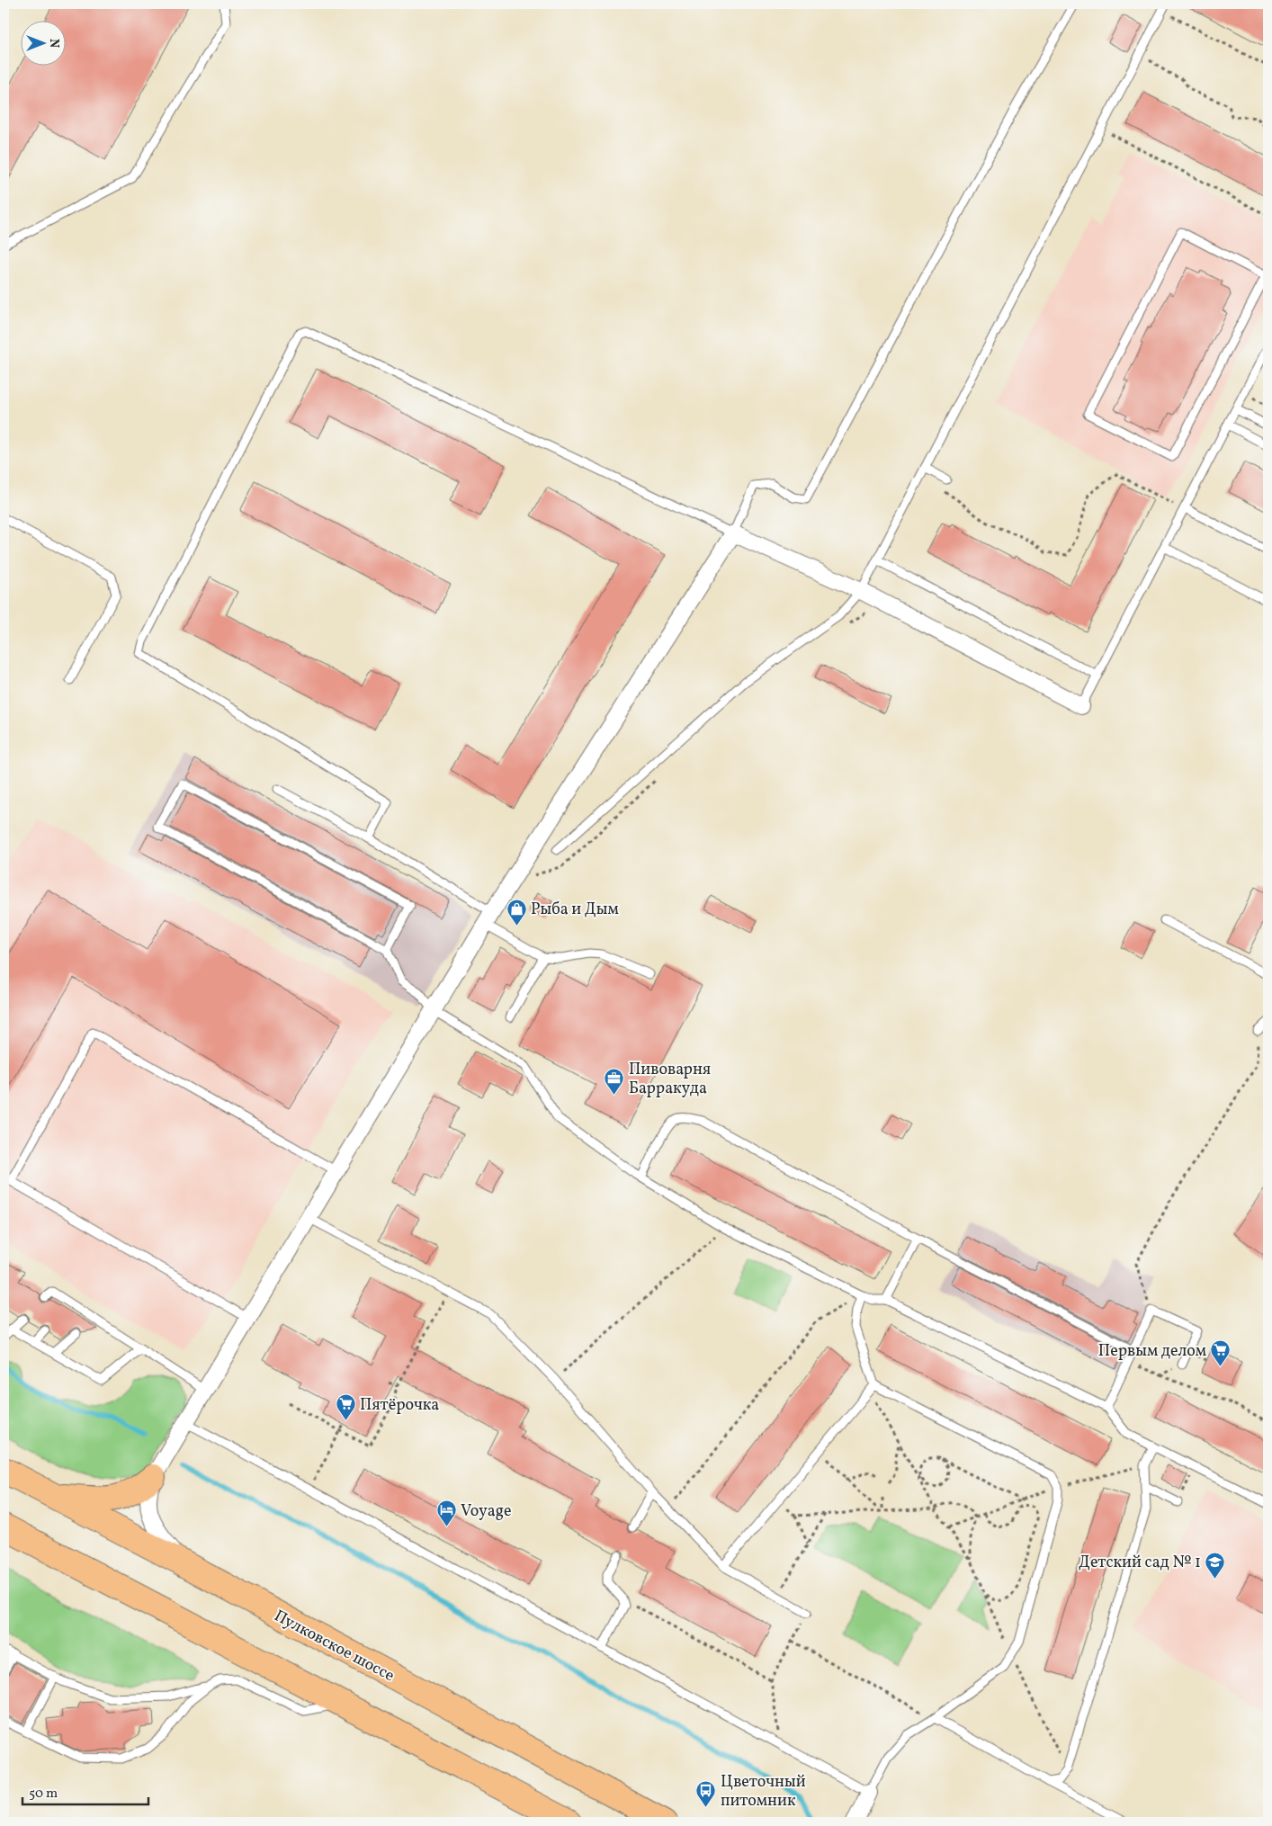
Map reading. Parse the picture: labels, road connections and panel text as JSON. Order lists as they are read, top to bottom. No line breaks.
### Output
{"streets":{"highway":["Пулковское шоссе"]},"places":{"shop":["Рыба и Дым"],"office":["Пивоварня Барракуда"],"supermarket":["Первым делом","Пятёрочка"],"hotel":["Voyage"],"school or university":["Детский сад № 1"],"bus stop":["Цветочный питомник"]},"scale_bar":"50 m","north":"right"}
